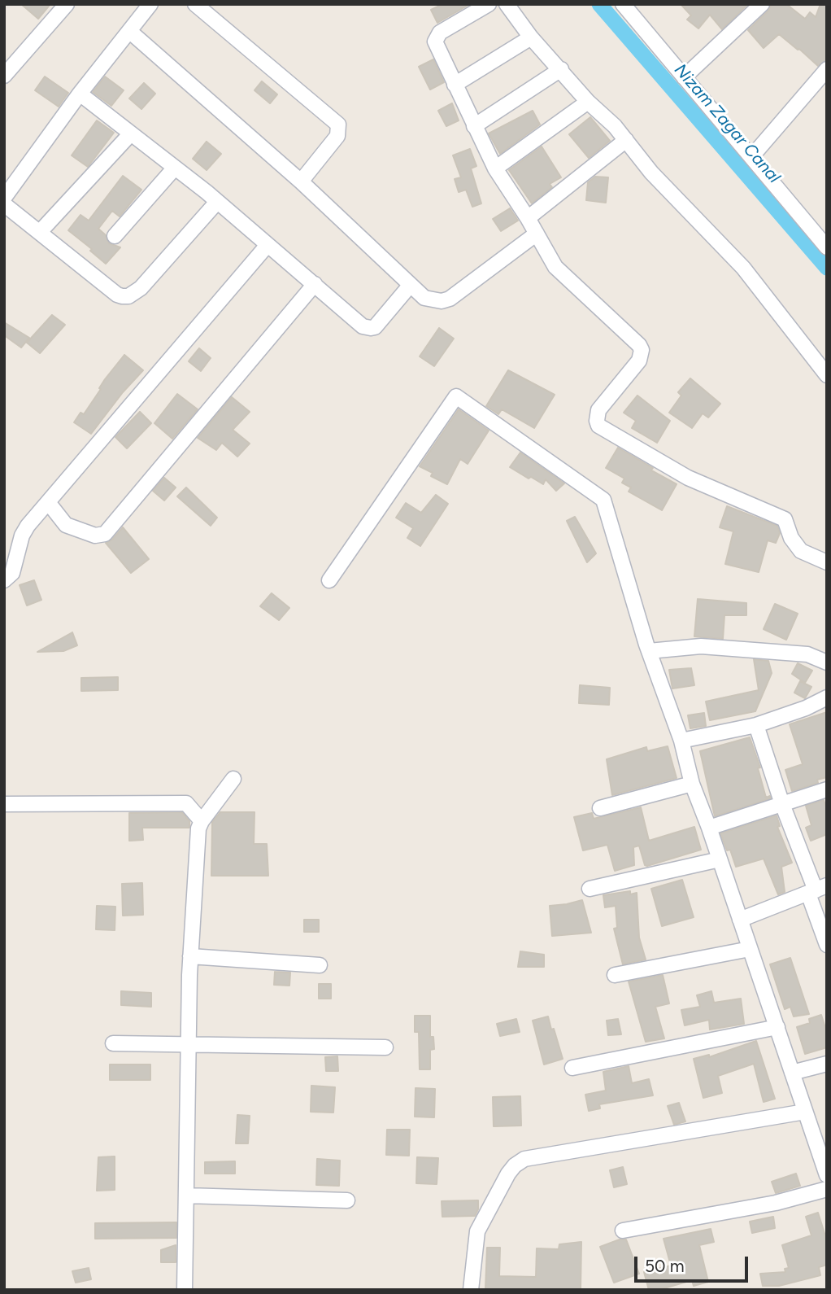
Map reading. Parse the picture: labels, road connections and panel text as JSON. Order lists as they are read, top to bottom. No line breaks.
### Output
{"water":["Nizam Zagar Canal"],"scale_bar":"50 m"}
